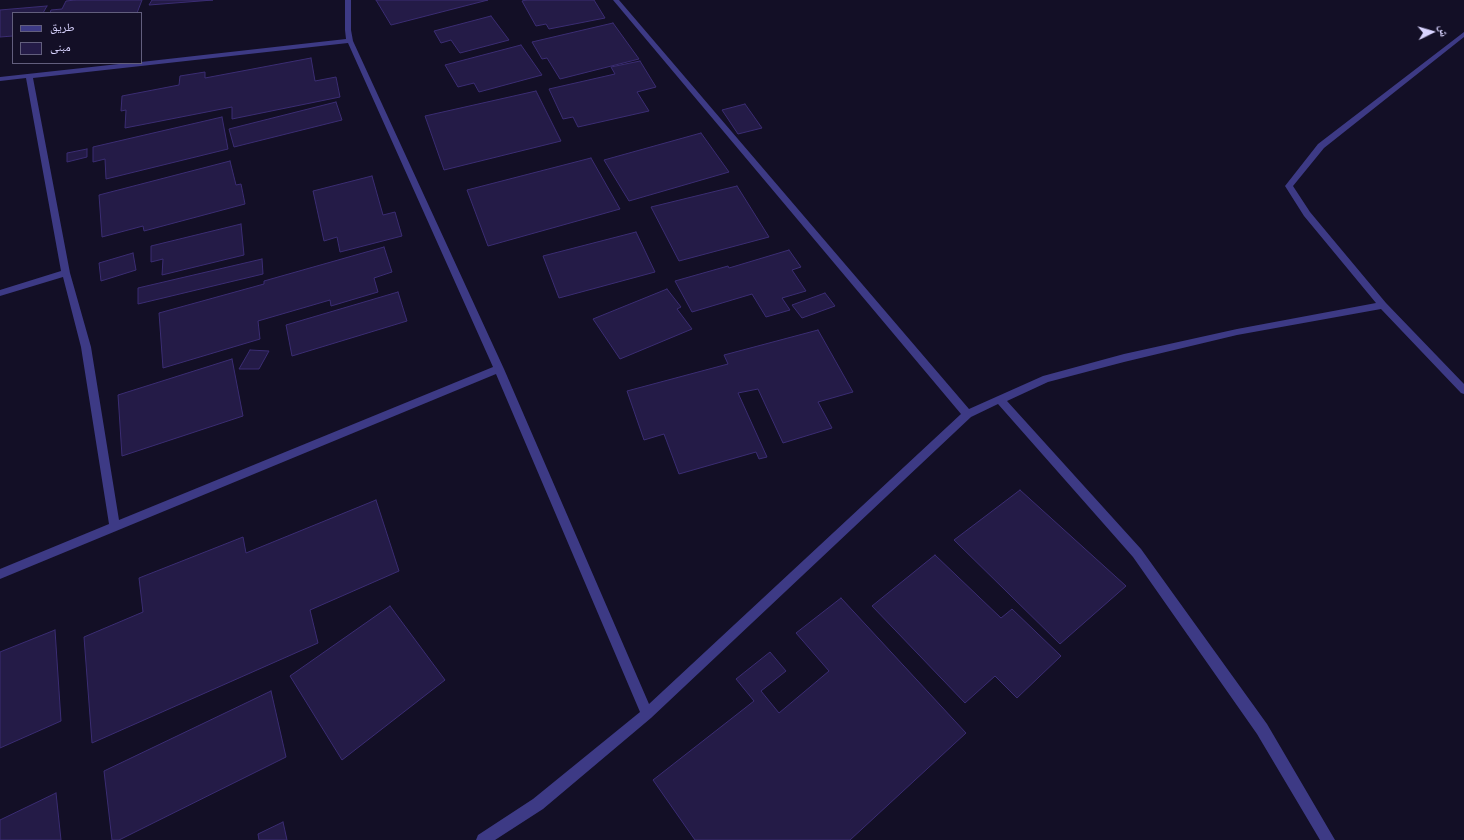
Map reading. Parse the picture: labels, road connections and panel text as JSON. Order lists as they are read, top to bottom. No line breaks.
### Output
{"legend":["طريق","مبنى"],"north":"right"}
